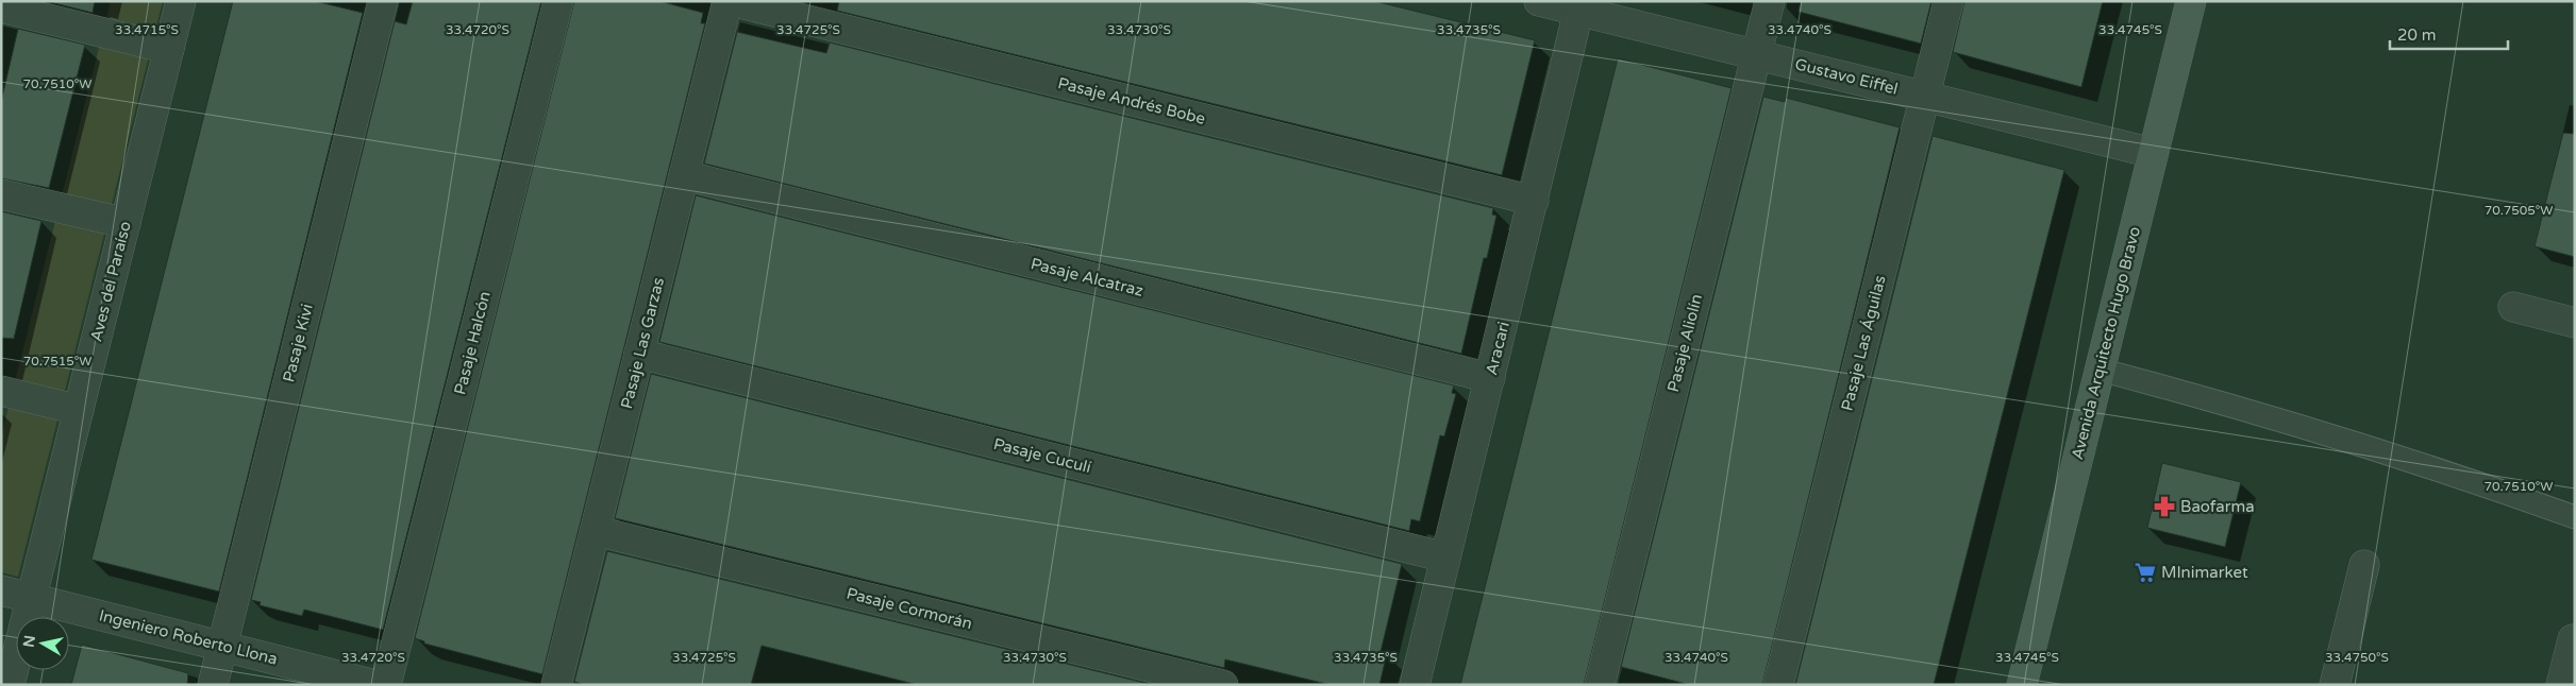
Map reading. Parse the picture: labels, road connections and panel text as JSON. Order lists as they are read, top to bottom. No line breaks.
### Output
{"streets":{"street":["Gustavo Eiffel","Pasaje Andrés Bobe","Pasaje Alcatraz","Aves del Paraíso","Pasaje Kivi","Pasaje Halcón","Pasaje Las Garzas","Pasaje Aliolín","Pasaje Las Águilas","Avenida Arquitecto Hugo Bravo","Aracari","Pasaje Cuculí","Pasaje Cormorán","Ingeniero Roberto Llona"]},"crossings":[["Gustavo Eiffel","Pasaje Aliolín"],["Gustavo Eiffel","Pasaje Las Águilas"],["Gustavo Eiffel","Avenida Arquitecto Hugo Bravo"],["Gustavo Eiffel","Aracari"],["Pasaje Andrés Bobe","Pasaje Las Garzas"],["Pasaje Andrés Bobe","Aracari"],["Pasaje Alcatraz","Pasaje Las Garzas"],["Pasaje Alcatraz","Aracari"],["Aves del Paraíso","Ingeniero Roberto Llona"],["Pasaje Kivi","Ingeniero Roberto Llona"],["Pasaje Las Garzas","Pasaje Cuculí"],["Pasaje Las Garzas","Pasaje Cormorán"],["Aracari","Pasaje Cuculí"]],"places":{"pharmacy":["Baofarma"],"supermarket":["MInimarket"]},"scale_bar":"20 m","north":"left","coordinates":["33.4715°S","33.4720°S","33.4725°S","33.4730°S","33.4735°S","33.4740°S","33.4745°S","70.7510°W","70.7505°W","70.7515°W","33.4750°S"]}
